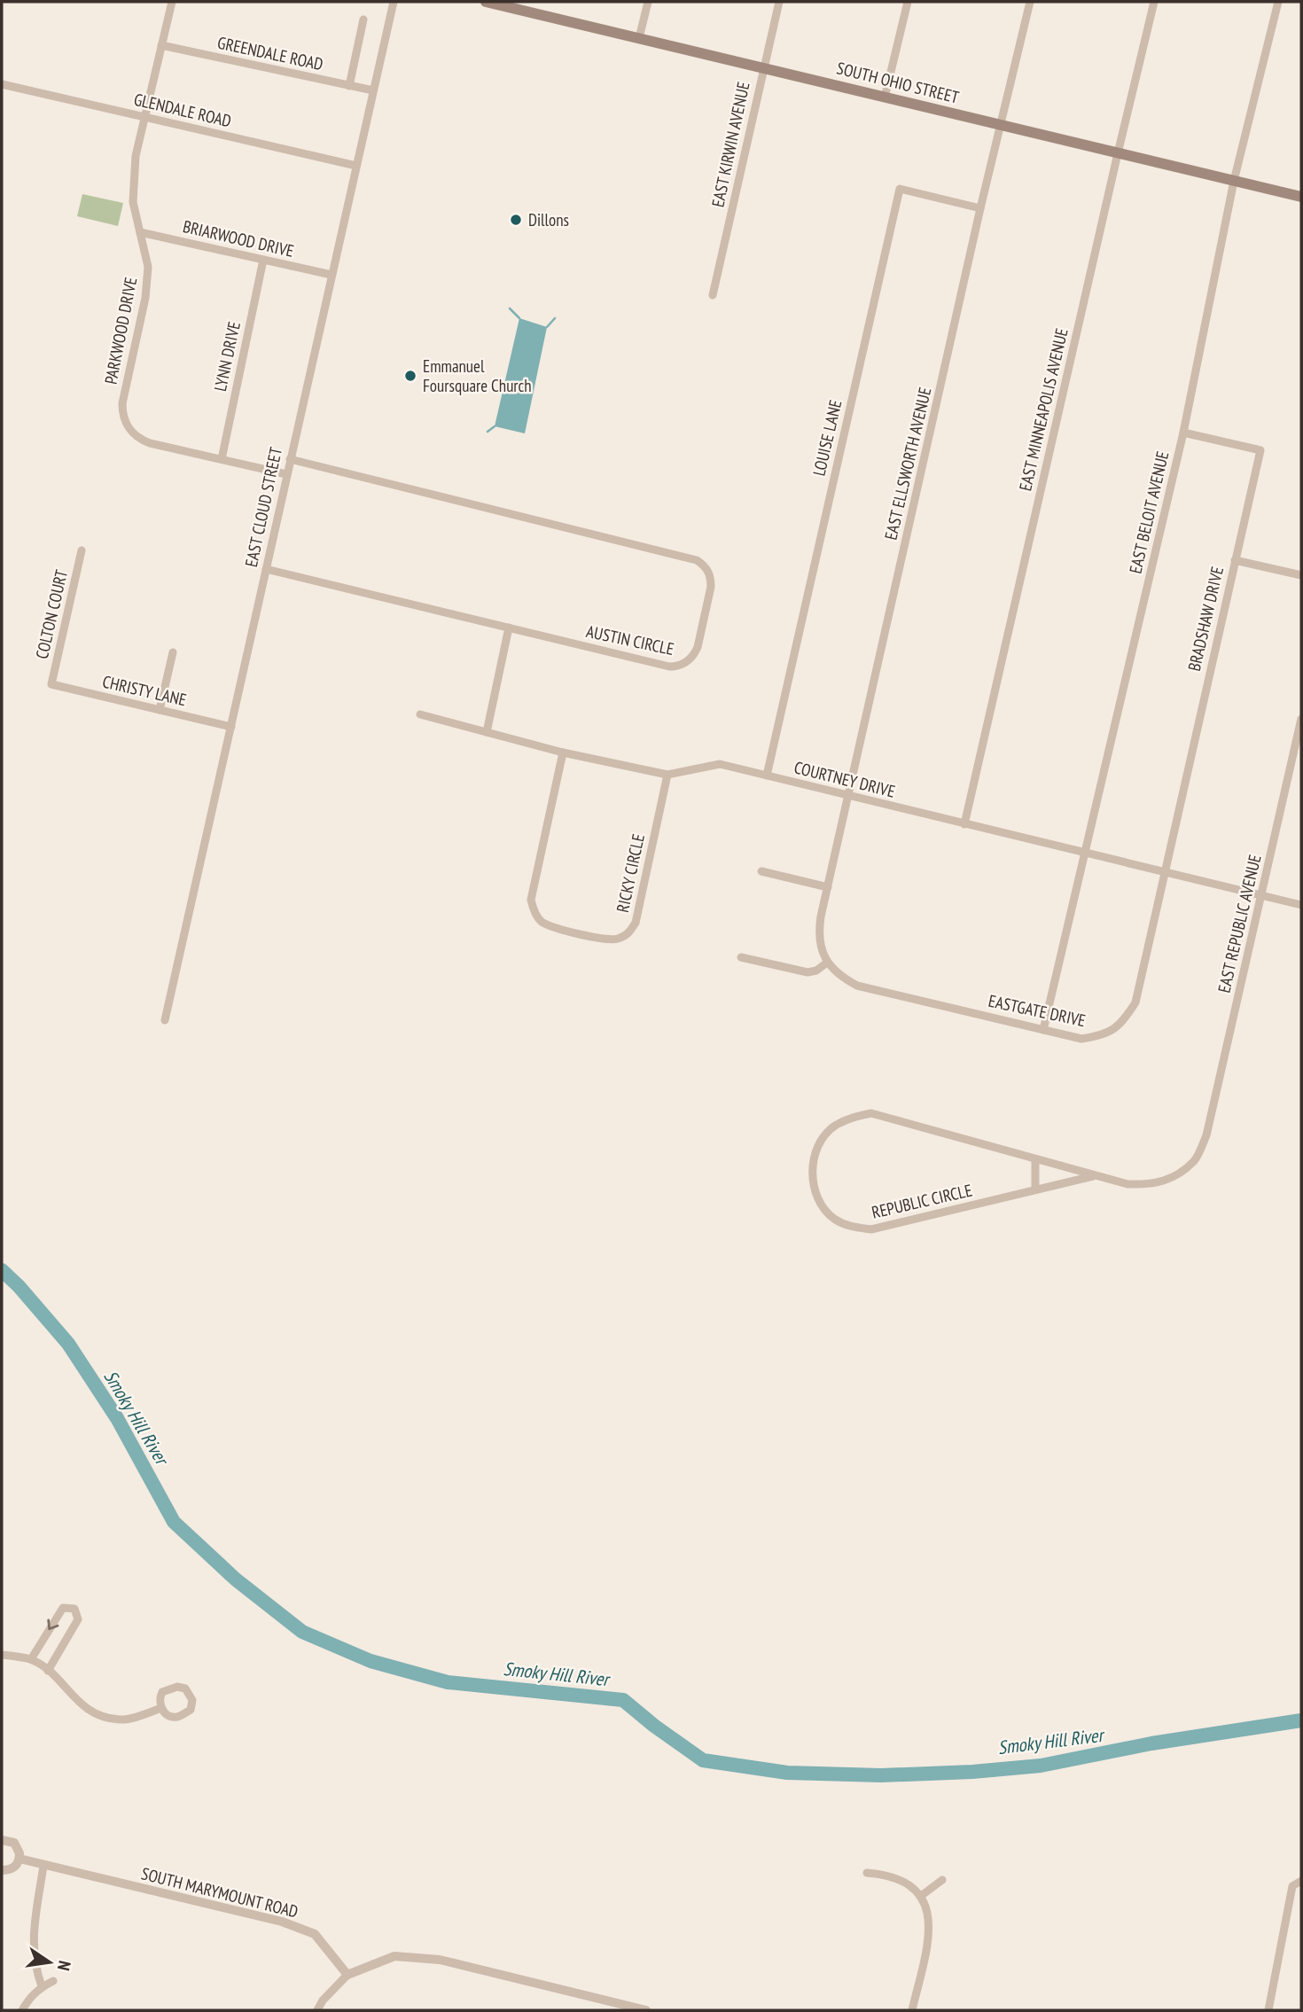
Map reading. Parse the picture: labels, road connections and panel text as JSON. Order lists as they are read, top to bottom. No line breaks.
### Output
{"streets":{"main road":["SOUTH OHIO STREET"],"street":["GREENDALE ROAD","GLENDALE ROAD","EAST KIRWIN AVENUE","BRIARWOOD DRIVE","PARKWOOD DRIVE","LYNN DRIVE","EAST MINNEAPOLIS AVENUE","LOUISE LANE","EAST ELLSWORTH AVENUE","EAST CLOUD STREET","EAST BELOIT AVENUE","COLTON COURT","BRADSHAW DRIVE","AUSTIN CIRCLE","CHRISTY LANE","COURTNEY DRIVE","RICKY CIRCLE","EAST REPUBLIC AVENUE","EASTGATE DRIVE","REPUBLIC CIRCLE","SOUTH MARYMOUNT ROAD"]},"crossings":[["GREENDALE ROAD","PARKWOOD DRIVE"],["GREENDALE ROAD","EAST CLOUD STREET"],["SOUTH OHIO STREET","EAST KIRWIN AVENUE"],["SOUTH OHIO STREET","EAST MINNEAPOLIS AVENUE"],["SOUTH OHIO STREET","EAST ELLSWORTH AVENUE"],["SOUTH OHIO STREET","EAST BELOIT AVENUE"],["GLENDALE ROAD","PARKWOOD DRIVE"],["GLENDALE ROAD","EAST CLOUD STREET"],["BRIARWOOD DRIVE","PARKWOOD DRIVE"],["BRIARWOOD DRIVE","LYNN DRIVE"],["BRIARWOOD DRIVE","EAST CLOUD STREET"],["PARKWOOD DRIVE","LYNN DRIVE"],["PARKWOOD DRIVE","EAST CLOUD STREET"],["EAST MINNEAPOLIS AVENUE","COURTNEY DRIVE"],["LOUISE LANE","EAST ELLSWORTH AVENUE"],["LOUISE LANE","COURTNEY DRIVE"],["EAST ELLSWORTH AVENUE","COURTNEY DRIVE"],["EAST ELLSWORTH AVENUE","EASTGATE DRIVE"],["EAST CLOUD STREET","AUSTIN CIRCLE"],["EAST CLOUD STREET","CHRISTY LANE"],["EAST BELOIT AVENUE","BRADSHAW DRIVE"],["EAST BELOIT AVENUE","COURTNEY DRIVE"],["EAST BELOIT AVENUE","EASTGATE DRIVE"],["COLTON COURT","CHRISTY LANE"],["BRADSHAW DRIVE","COURTNEY DRIVE"],["BRADSHAW DRIVE","EASTGATE DRIVE"],["COURTNEY DRIVE","RICKY CIRCLE"],["COURTNEY DRIVE","EAST REPUBLIC AVENUE"],["COURTNEY DRIVE","EASTGATE DRIVE"],["EAST REPUBLIC AVENUE","REPUBLIC CIRCLE"]],"water":["Smoky Hill River"],"places":["Dillons","Emmanuel Foursquare Church"],"north":"right"}
